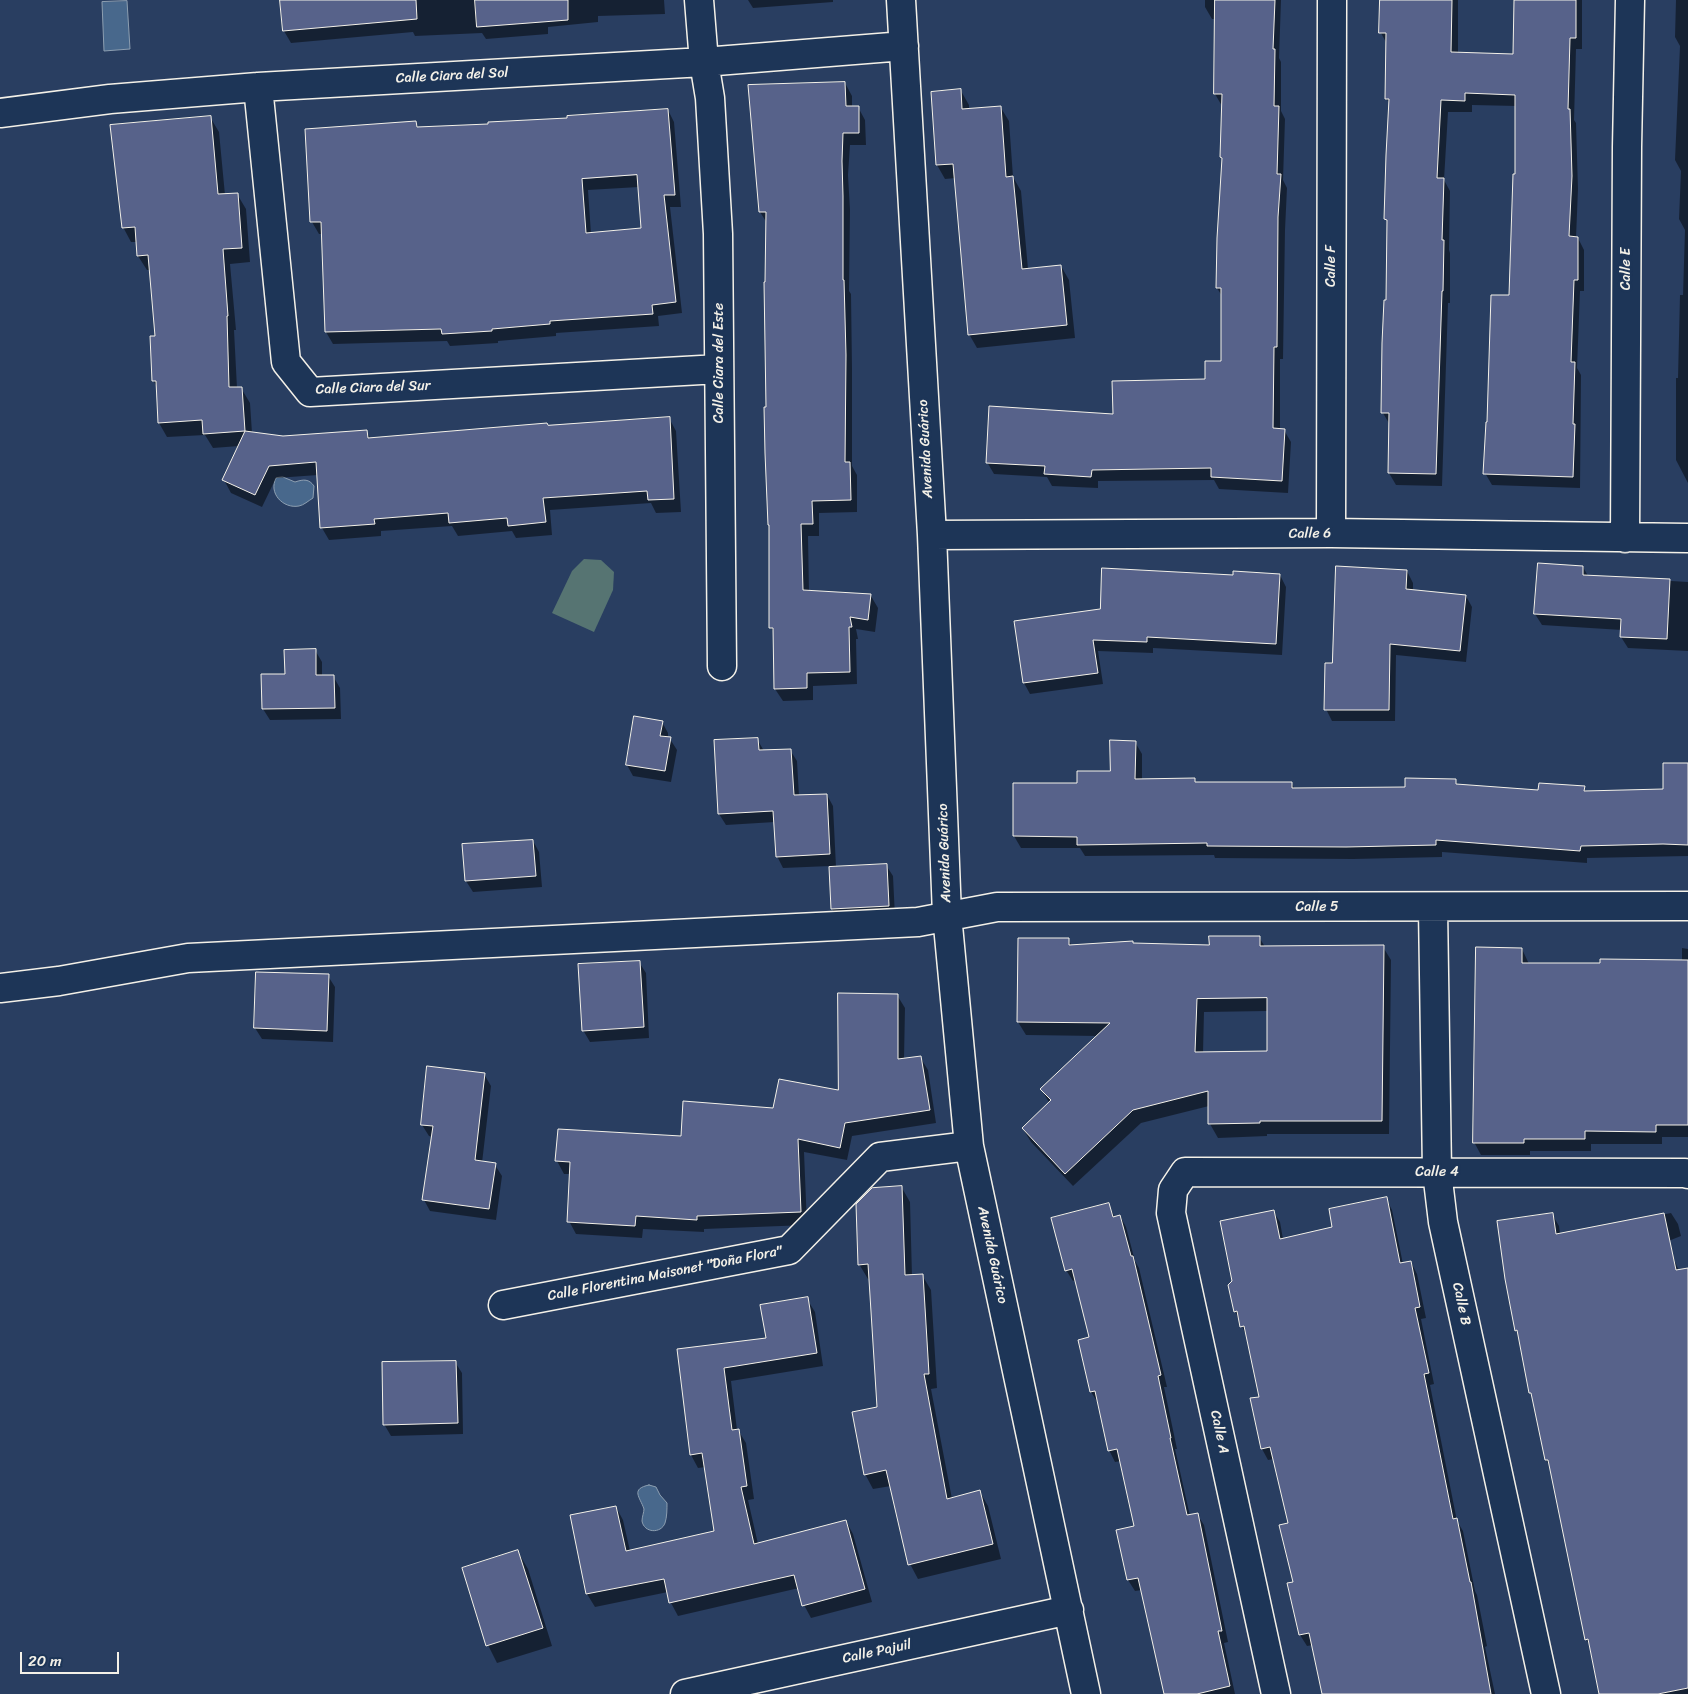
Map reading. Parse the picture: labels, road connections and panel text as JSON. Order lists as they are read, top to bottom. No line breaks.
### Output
{"streets":{"street":["Calle Ciara del Sol","Calle F","Calle E","Calle Ciara del Este","Calle Ciara del Sur","Avenida Guárico","Calle 6","Calle 5","Calle 4","Calle Florentina Maisonet \"Doña Flora\"","Calle B","Calle A","Calle Pajuil"]},"crossings":[["Calle Ciara del Sol","Calle Ciara del Este"],["Calle Ciara del Sol","Calle Ciara del Sur"],["Calle Ciara del Sol","Avenida Guárico"],["Calle F","Calle 6"],["Calle E","Calle 6"],["Calle Ciara del Este","Calle Ciara del Sur"],["Avenida Guárico","Calle 6"],["Avenida Guárico","Calle 5"],["Avenida Guárico","Calle Florentina Maisonet \"Doña Flora\""],["Avenida Guárico","Calle Pajuil"],["Calle 5","Calle B"],["Calle 4","Calle B"],["Calle 4","Calle A"]],"scale_bar":"20 m"}
